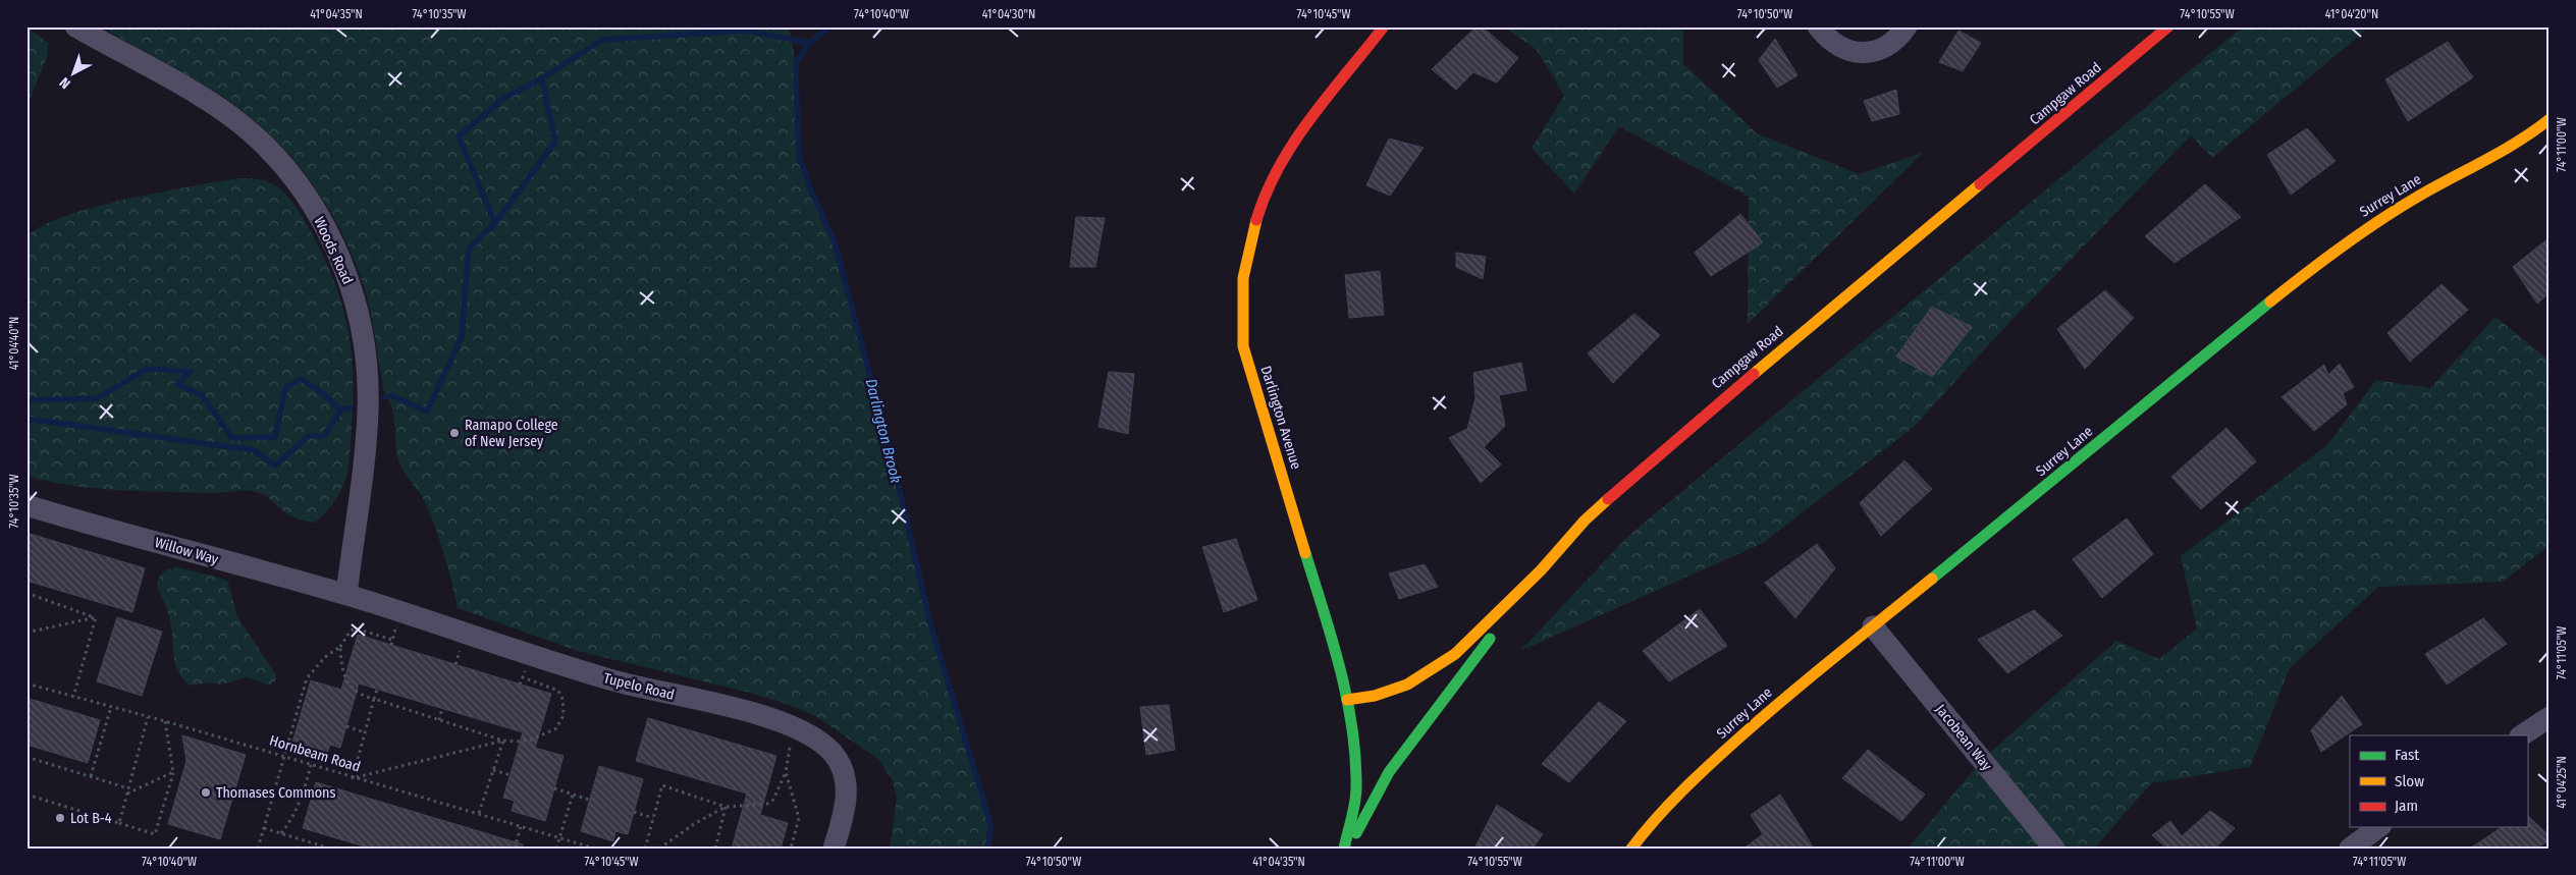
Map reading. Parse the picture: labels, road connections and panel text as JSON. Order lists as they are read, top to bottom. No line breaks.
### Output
{"streets":{"main road":["Campgaw Road","Surrey Lane","Darlington Avenue"],"street":["Woods Road","Willow Way","Tupelo Road","Jacobean Way"],"path":["Hornbeam Road"]},"crossings":[["Campgaw Road","Darlington Avenue"],["Surrey Lane","Jacobean Way"],["Woods Road","Willow Way"],["Woods Road","Tupelo Road"],["Willow Way","Tupelo Road"]],"water":["Darlington Brook"],"places":["Ramapo College of New Jersey","Thomases Commons","Lot B-4"],"legend":["Fast","Slow","Jam"],"north":"bottom left","coordinates":["41°04'35\"N","74°10'35\"W","74°10'40\"W","41°04'30\"N","74°10'45\"W","74°10'50\"W","74°10'55\"W","41°04'20\"N","74°11'00\"W","41°04'40\"N","74°11'05\"W","41°04'25\"N"]}
